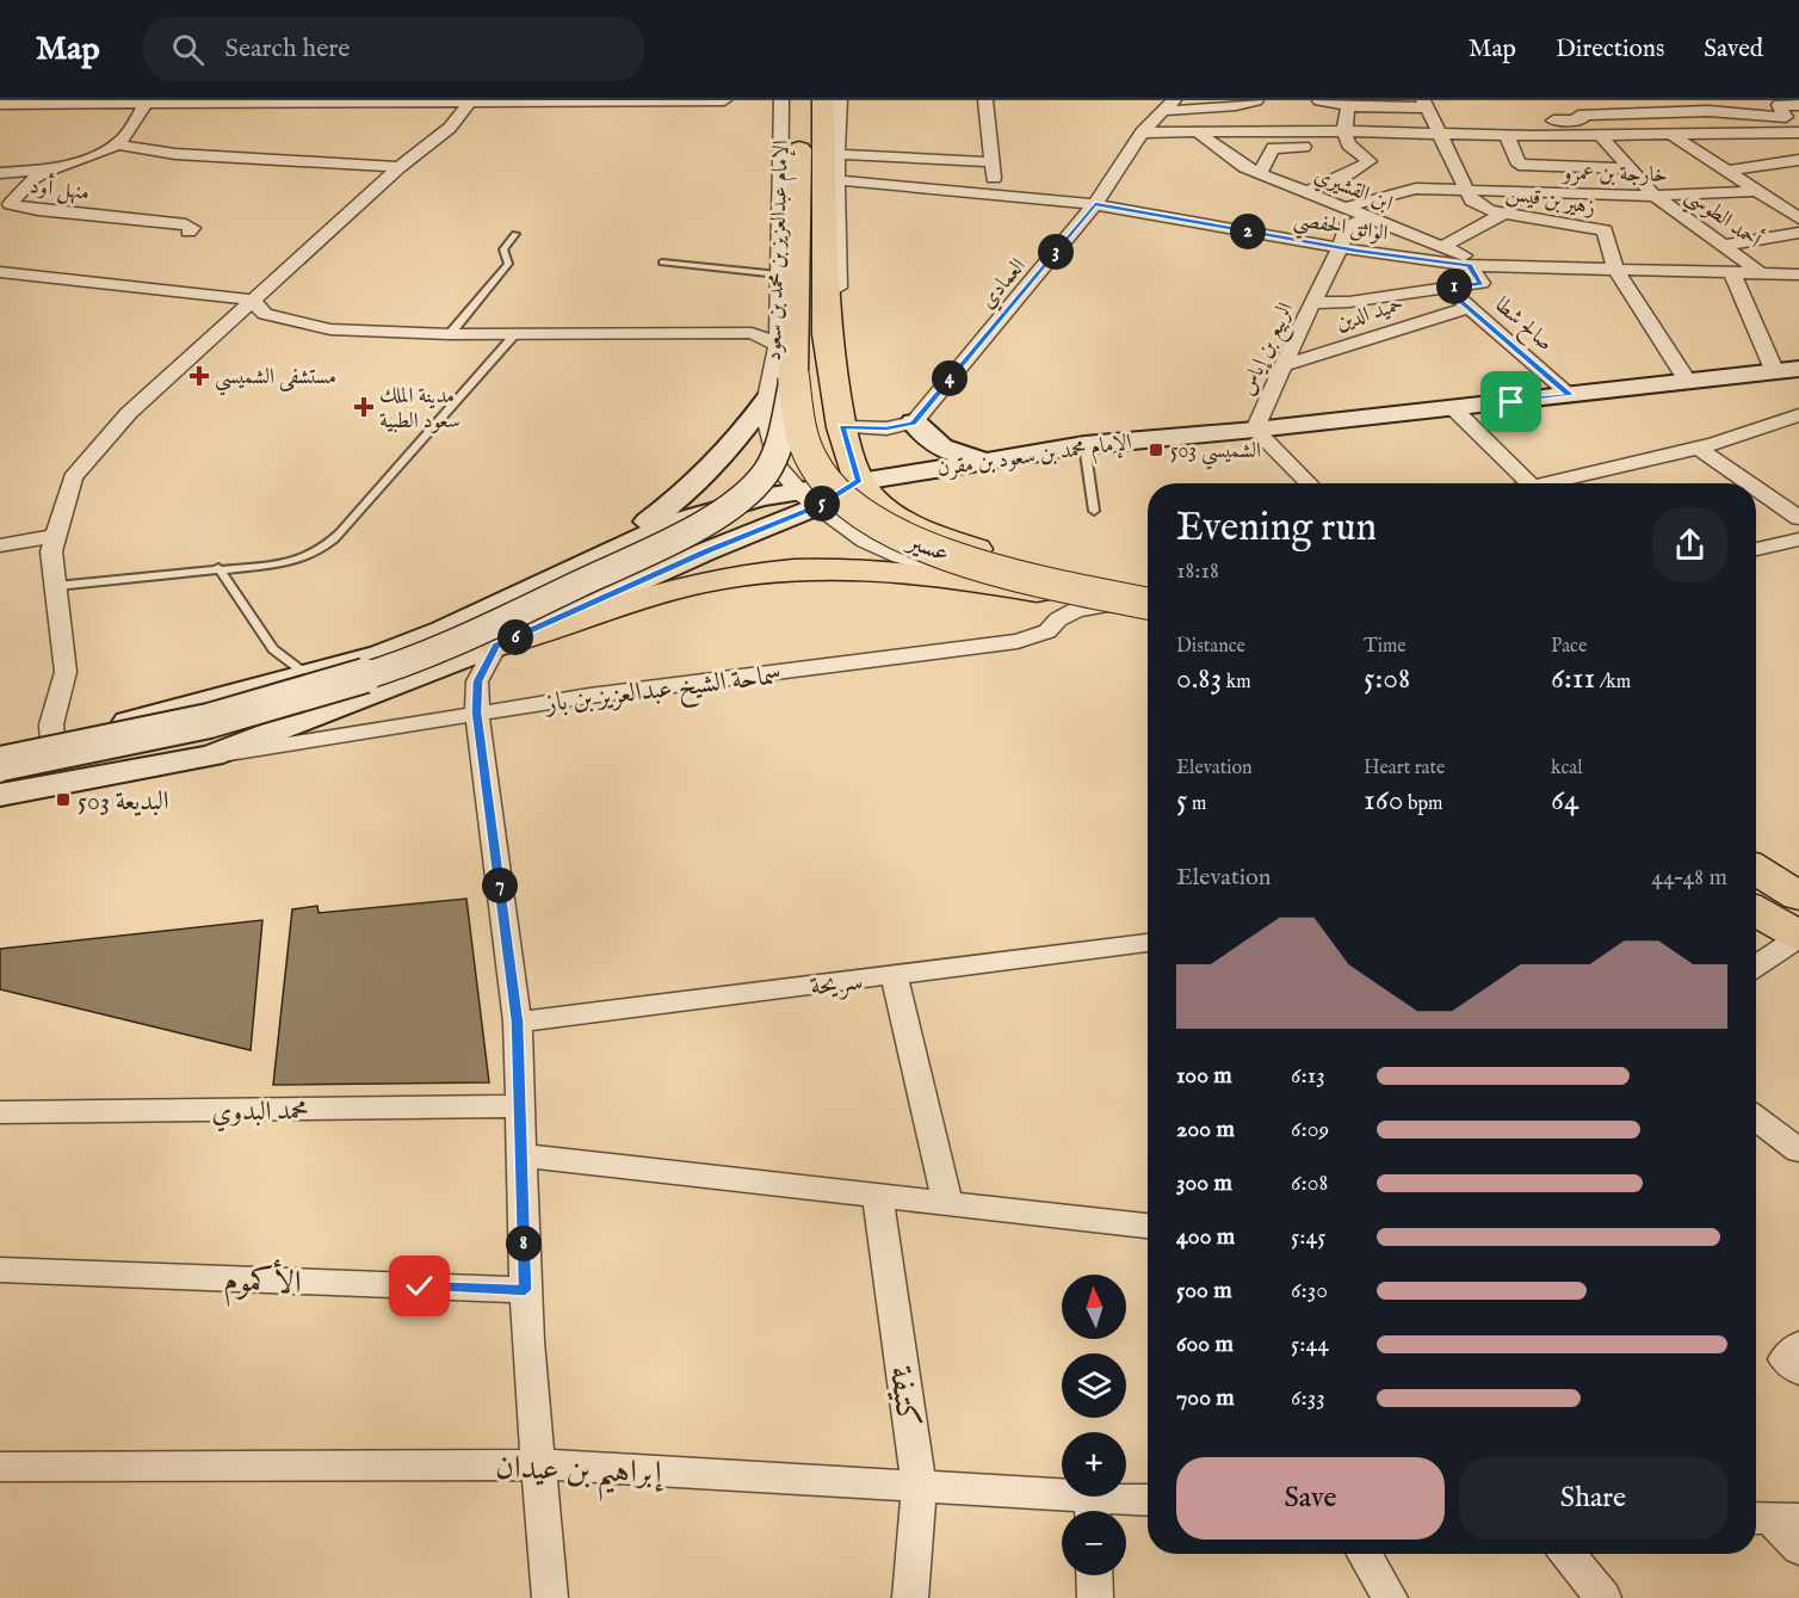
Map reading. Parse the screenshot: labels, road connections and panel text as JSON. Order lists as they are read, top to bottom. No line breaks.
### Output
{"streets":{"main road":["الإمام عبدالعزيز بن محمد بن سعود","عسير","سماحة الشيخ عبدالعزيز بن باز"],"street":["خارجة بن عمرو","منهل أود","ابن القشيري","زهير بن قيس","أحمد الطوسي","الواثق الحفصي","العمادي","حميد الدين","صالح شطا","الربيع بن إياس","الإمام محمد بن سعود بن مقرن","سريحة","محمد البدوي","الأكموم","كتيفة","إبراهيم بن عيدان"]},"crossings":[["خارجة بن عمرو","ابن القشيري"],["خارجة بن عمرو","زهير بن قيس"],["خارجة بن عمرو","أحمد الطوسي"],["ابن القشيري","الواثق الحفصي"],["ابن القشيري","الربيع بن إياس"],["زهير بن قيس","الواثق الحفصي"],["زهير بن قيس","الإمام محمد بن سعود بن مقرن"],["أحمد الطوسي","الواثق الحفصي"],["أحمد الطوسي","الإمام محمد بن سعود بن مقرن"],["الواثق الحفصي","العمادي"],["الواثق الحفصي","الربيع بن إياس"],["الإمام عبدالعزيز بن محمد بن سعود","عسير"],["حميد الدين","صالح شطا"],["حميد الدين","الربيع بن إياس"],["صالح شطا","الإمام محمد بن سعود بن مقرن"],["الربيع بن إياس","الإمام محمد بن سعود بن مقرن"],["الإمام محمد بن سعود بن مقرن","سماحة الشيخ عبدالعزيز بن باز"],["عسير","سماحة الشيخ عبدالعزيز بن باز"],["كتيفة","إبراهيم بن عيدان"]],"places":{"health":["مستشفى الشميسي","مدينة الملك سعود الطبية"],"transit":["الشميسي 503","البديعة 503"]},"north":"top","page":{"header":"Map","search":"Search here","nav":["Map","Directions","Saved"],"pins":["2","3","1","4","5","6","7","8"],"heading":["Evening run","18:18"],"stats":[["Distance","0.83 km"],["Time","5:08"],["Pace","6:11 /km"],["Elevation","5 m"],["Heart rate","160 bpm"],["kcal","64"]],"chart":["Elevation","44–48 m"],"list":[{"name":"100 m","note":"6:13"},{"name":"200 m","note":"6:09"},{"name":"300 m","note":"6:08"},{"name":"400 m","note":"5:45"},{"name":"500 m","note":"6:30"},{"name":"600 m","note":"5:44"},{"name":"700 m","note":"6:33"}],"map_buttons":["+","−"],"buttons":["Save","Share"]}}
